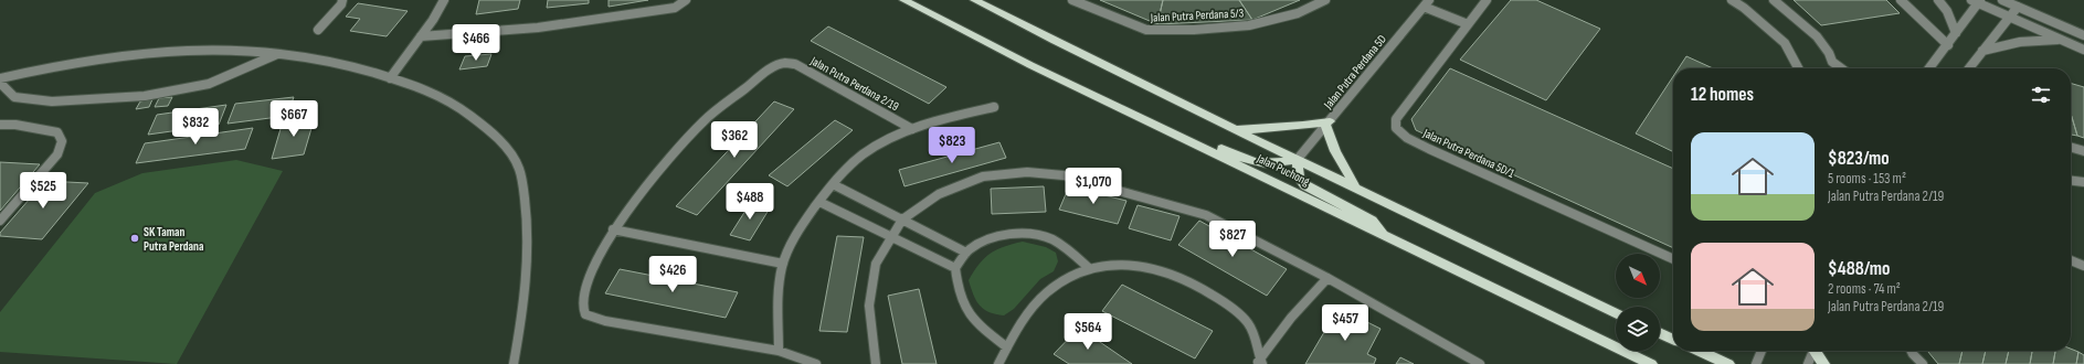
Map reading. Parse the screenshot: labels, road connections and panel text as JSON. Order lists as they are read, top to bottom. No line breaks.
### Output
{"streets":{"main road":["Jalan Puchong"],"street":["Jalan Putra Perdana 5/3","Jalan Putra Perdana 5D","Jalan Putra Perdana 2/19","Jalan Putra Perdana 5D/1"]},"crossings":[["Jalan Putra Perdana 5D","Jalan Puchong"]],"places":["SK Taman Putra Perdana"],"north":"bottom right","page":{"price":["$466","$667","$832","$362","$823","$1,070","$525","$488","$827","$426","$457","$564"],"heading":"12 homes","list":[{"name":"$823/mo","note":"5 rooms · 153 m² · Jalan Putra Perdana 2/19"},{"name":"$488/mo","note":"2 rooms · 74 m² · Jalan Putra Perdana 2/19"}]}}
